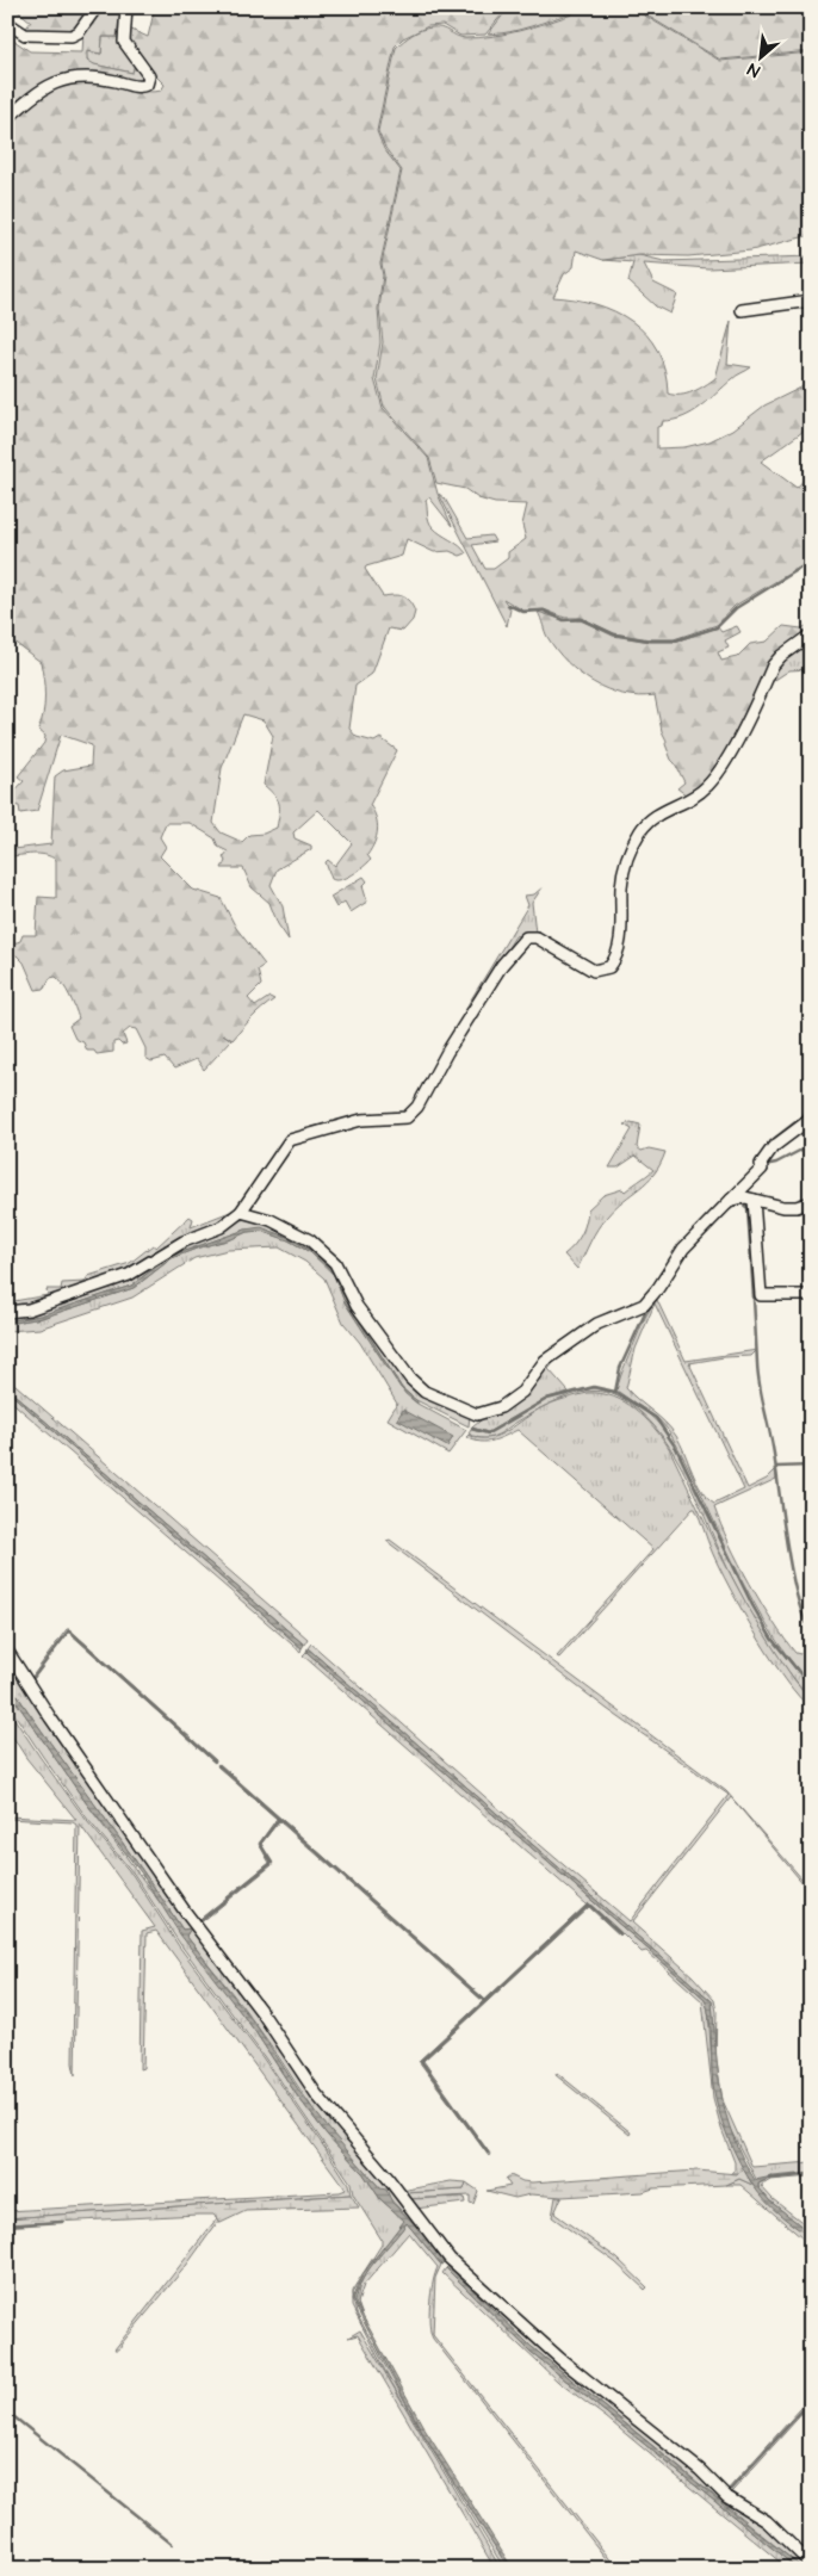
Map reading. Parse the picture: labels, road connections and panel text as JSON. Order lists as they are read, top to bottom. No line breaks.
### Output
{"north":"bottom left"}
